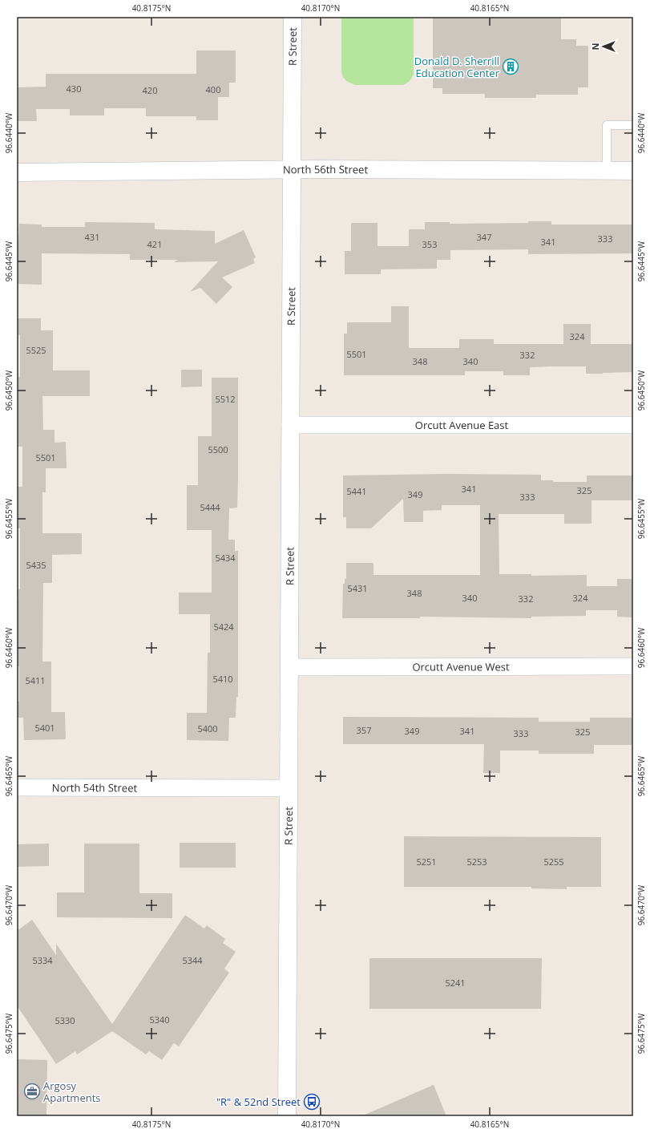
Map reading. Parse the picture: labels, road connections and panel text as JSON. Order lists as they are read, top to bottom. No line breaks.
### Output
{"streets":{"main road":["R Street","North 56th Street"],"street":["Orcutt Avenue East","Orcutt Avenue West","North 54th Street"]},"crossings":[["R Street","North 56th Street"],["R Street","Orcutt Avenue East"],["R Street","Orcutt Avenue West"],["R Street","North 54th Street"]],"places":{"building":["Donald D. Sherrill Education Center"],"office":["Argosy Apartments"],"bus stop":["\"R\" & 52nd Street"]},"house_numbers":["430","400","420","431","347","333","341","421","353","324","5525","5501","332","348","340","5512","5500","5501","341","325","5441","349","333","5444","5434","5435","5431","348","340","324","332","5424","5410","5411","5401","5400","357","349","341","325","333","5251","5253","5255","5334","5344","5241","5340","5330"],"north":"left","coordinates":["40.8175°N","40.8170°N","40.8165°N","96.6440°W","96.6445°W","96.6450°W","96.6455°W","96.6460°W","96.6465°W","96.6470°W","96.6475°W"]}
